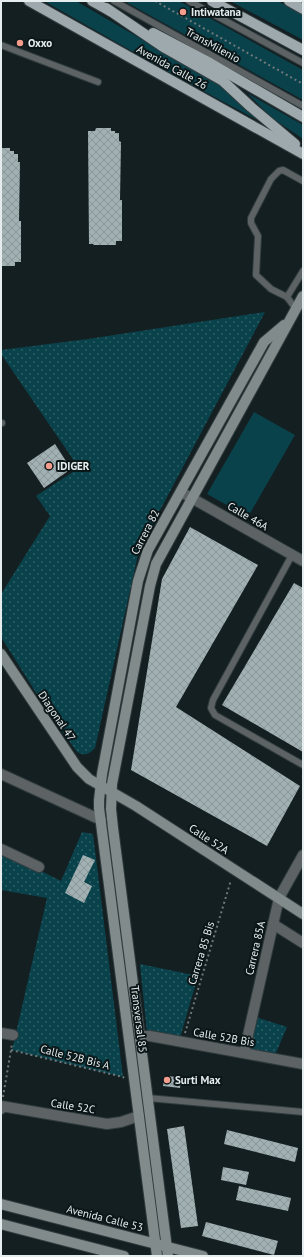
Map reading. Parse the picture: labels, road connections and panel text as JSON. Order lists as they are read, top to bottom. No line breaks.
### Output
{"streets":{"main road":["Avenida Calle 26"],"street":["Calle 46A","Carrera 82","Diagonal 47","Calle 52A","Carrera 85A","Transversal 85","Calle 52B Bis","Calle 52C","Avenida Calle 53"],"lane":["TransMilenio"],"path":["Carrera 85 Bis","Calle 52B Bis A"]},"crossings":[["Calle 46A","Carrera 82"],["Carrera 82","Diagonal 47"],["Carrera 82","Calle 52A"],["Carrera 82","Transversal 85"],["Diagonal 47","Calle 52A"],["Diagonal 47","Transversal 85"],["Calle 52A","Carrera 85A"],["Calle 52A","Carrera 85 Bis"],["Calle 52A","Transversal 85"],["Carrera 85A","Calle 52B Bis"],["Carrera 85 Bis","Calle 52B Bis"],["Transversal 85","Calle 52B Bis"],["Transversal 85","Calle 52B Bis A"],["Transversal 85","Calle 52C"],["Transversal 85","Avenida Calle 53"]],"places":["Intiwatana","Oxxo","IDIGER","Surti Max"]}
